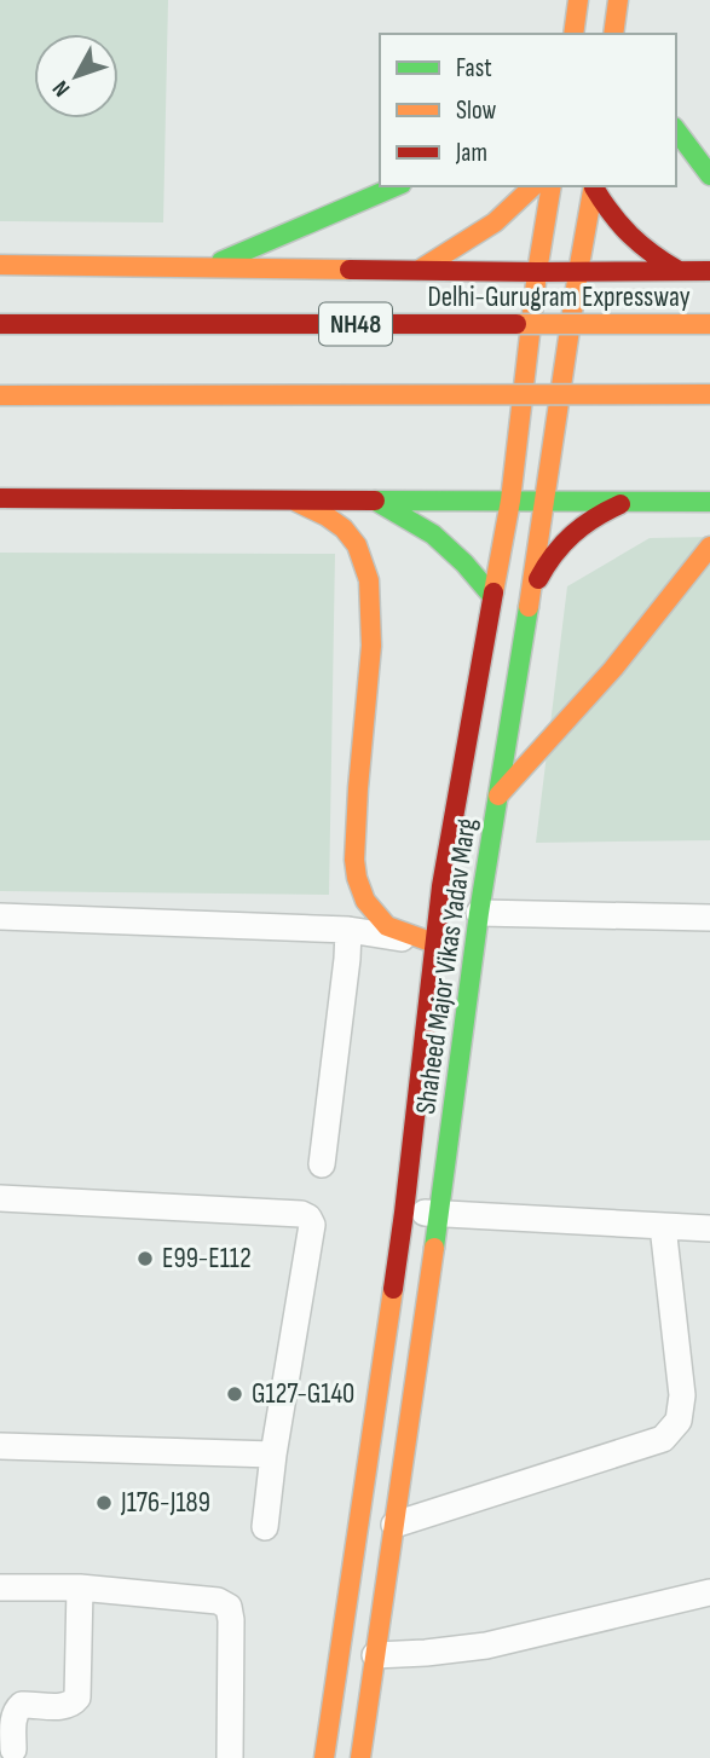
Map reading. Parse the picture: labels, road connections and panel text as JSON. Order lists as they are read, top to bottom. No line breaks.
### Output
{"streets":{"main road":["Delhi-Gurugram Expressway","NH48","Shaheed Major Vikas Yadav Marg"]},"places":["E99-E112","G127-G140","J176-J189"],"legend":["Fast","Slow","Jam"],"north":"bottom left"}
